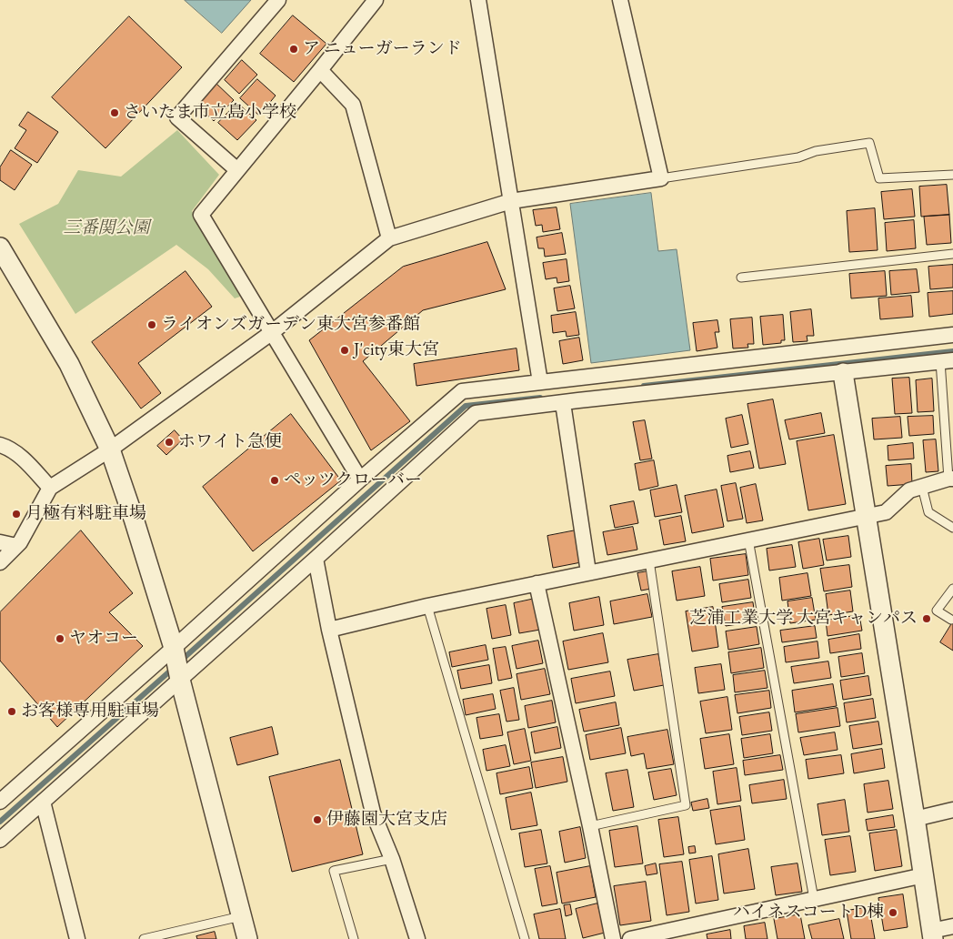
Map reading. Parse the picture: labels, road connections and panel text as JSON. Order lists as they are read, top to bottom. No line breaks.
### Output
{"parks":["三番関公園"],"places":["ア ニューガーランド","さいたま市立島小学校","ライオンズガーデン東大宮参番館","J'city東大宮","ホワイト急便","ペッツクローバー","月極有料駐車場","芝浦工業大学 大宮キャンパス","ヤオコー","お客様専用駐車場","伊藤園大宮支店","ハイネスコートD棟"]}
